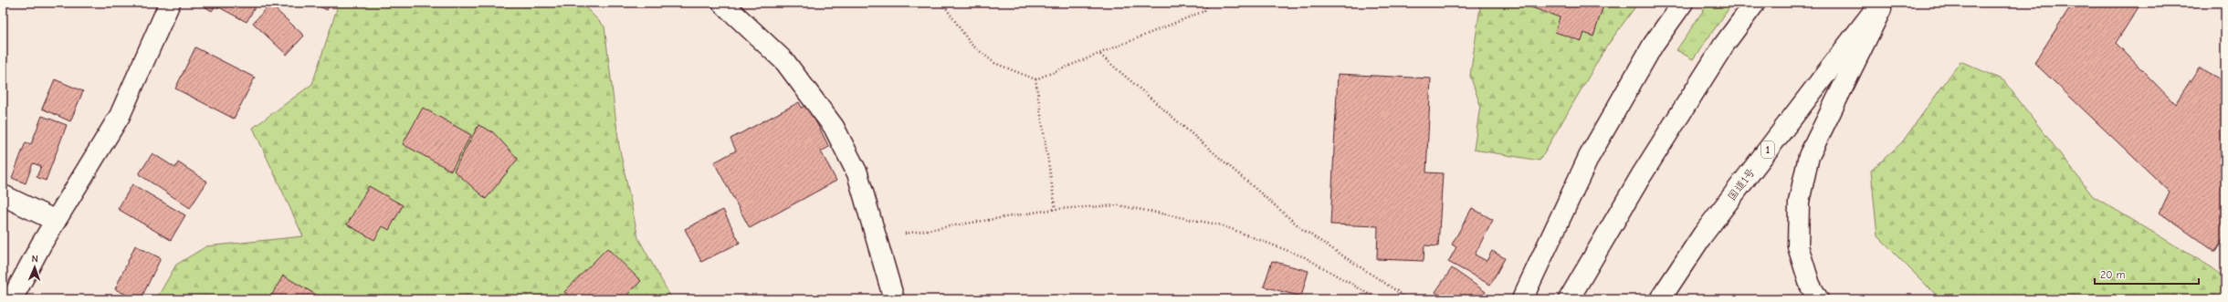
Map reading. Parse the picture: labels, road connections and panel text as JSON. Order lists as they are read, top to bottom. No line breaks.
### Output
{"streets":{"main road":["1","国道1号"]},"scale_bar":"20 m","north":"top"}
